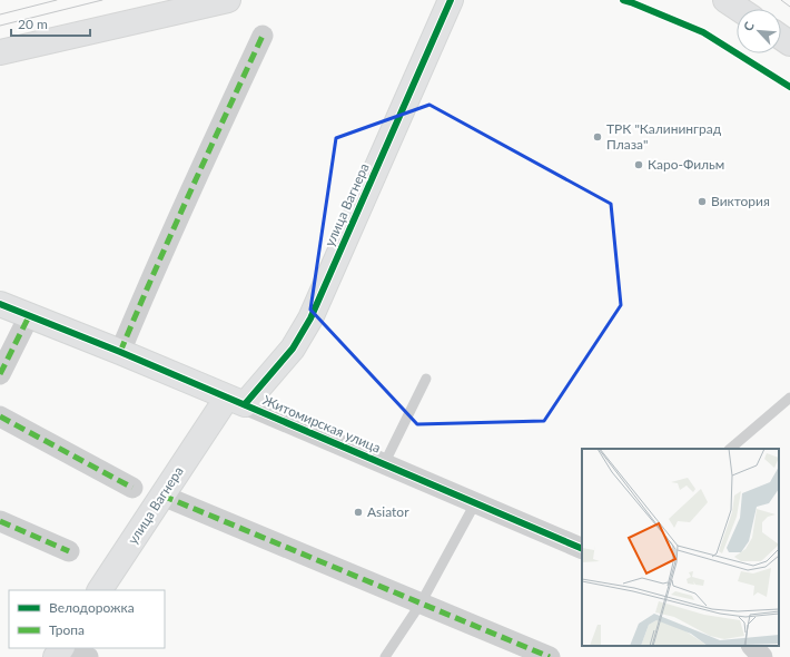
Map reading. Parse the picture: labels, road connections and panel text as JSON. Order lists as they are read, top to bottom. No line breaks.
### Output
{"streets":{"street":["улица Вагнера","Житомирская улица"]},"crossings":[["улица Вагнера","Житомирская улица"]],"places":["ТРК \"Калининград Плаза\"","Каро-Фильм","Виктория","Asiator"],"legend":["Велодорожка","Тропа"],"scale_bar":"20 m","north":"top left"}
